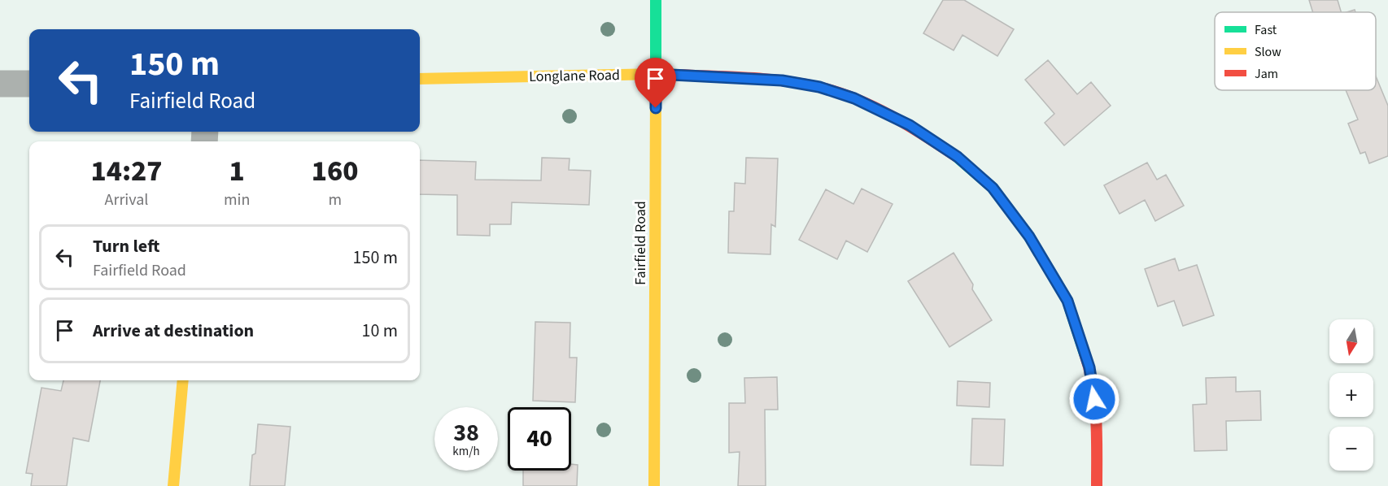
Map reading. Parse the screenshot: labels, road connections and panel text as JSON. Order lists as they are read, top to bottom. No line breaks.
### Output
{"streets":{"street":["Longlane Road","Fairfield Road"]},"crossings":[["Longlane Road","Fairfield Road"]],"legend":["Fast","Slow","Jam"],"north":"bottom","page":{"turn":["150 m","Fairfield Road"],"eta":["14:27","Arrival","1","min","160","m"],"list":[{"name":"Turn left","note":"Fairfield Road","value":"150 m"},{"name":"Arrive at destination","value":"10 m"}],"map_buttons":["+","−"],"speed":"38 km/h","limit":"40"}}
